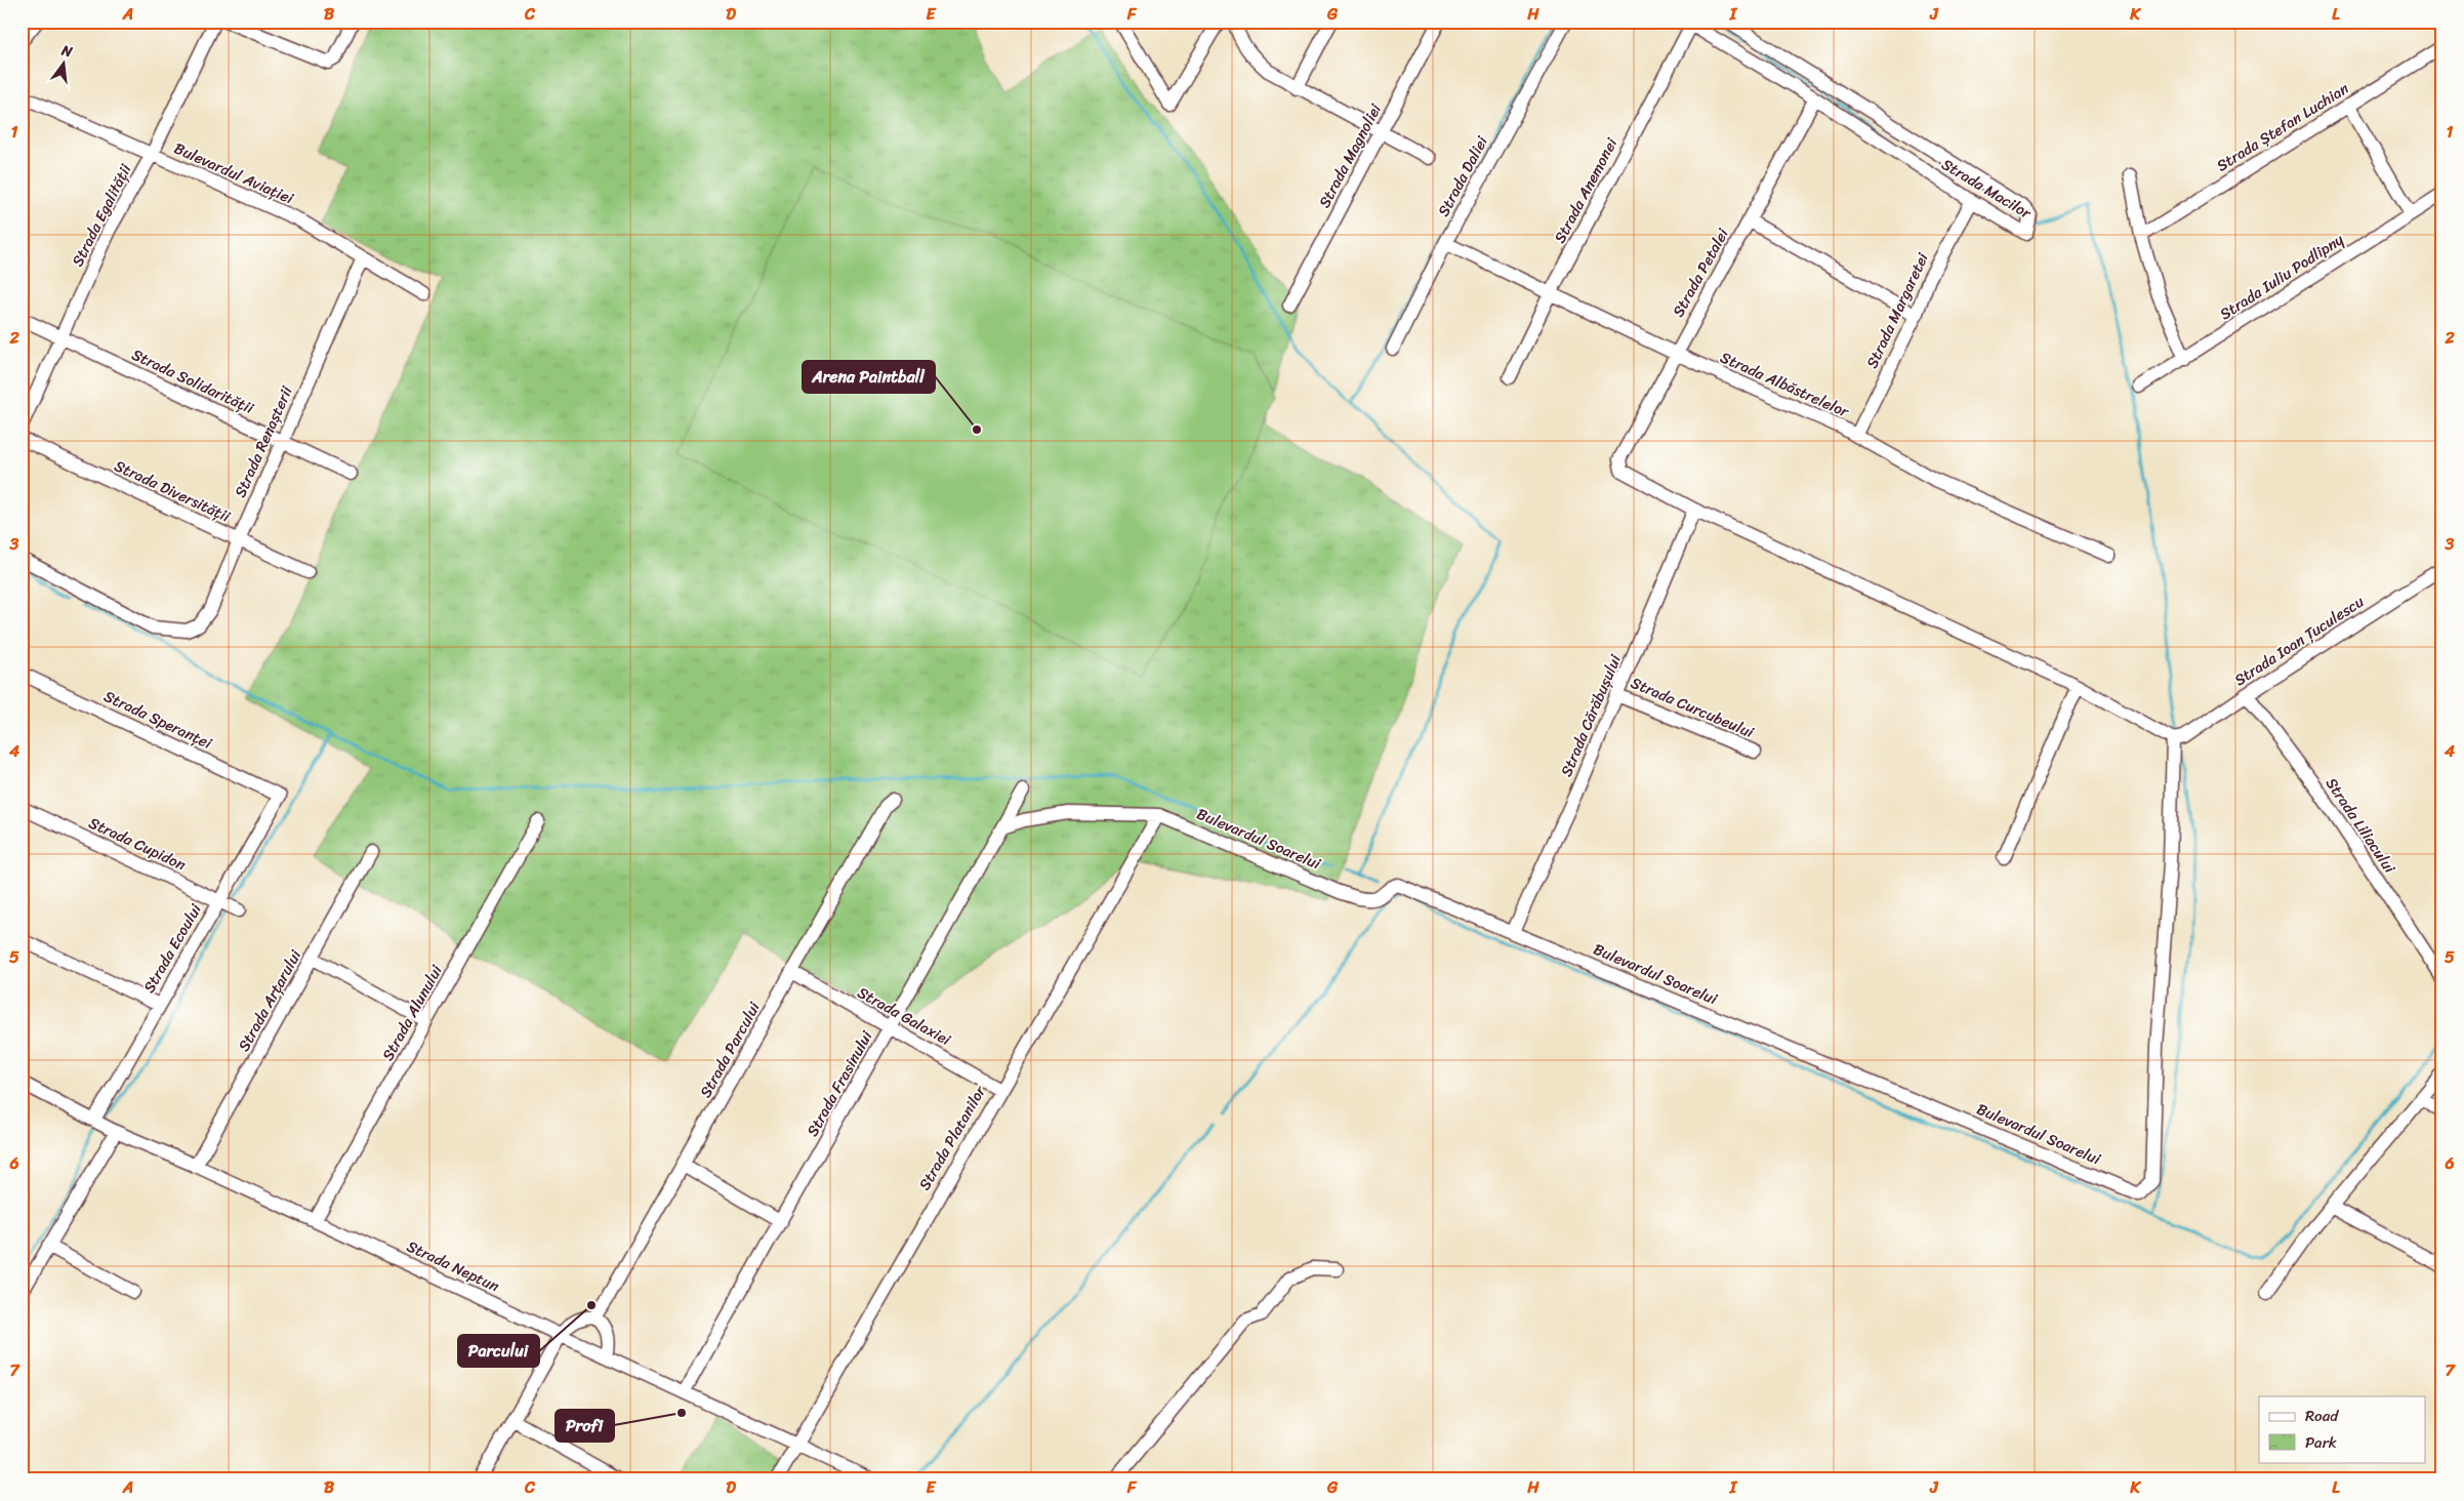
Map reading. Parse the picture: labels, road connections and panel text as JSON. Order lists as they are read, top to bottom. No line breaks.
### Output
{"streets":{"street":["Strada Ștefan Luchian","Strada Magnoliei","Bulevardul Aviației","Strada Daliei","Strada Macilor","Strada Anemonei","Strada Egalității","Strada Petalei","Strada Iuliu Podlipny","Strada Margaretei","Strada Solidarității","Strada Albăstrelelor","Strada Renașterii","Strada Diversității","Strada Ioan Țuculescu","Strada Curcubeului","Strada Cărăbușului","Strada Speranței","Strada Liliacului","Bulevardul Soarelui","Strada Cupidon","Strada Ecoului","Strada Arțarului","Strada Alunului","Strada Galaxiei","Strada Parcului","Strada Frasinului","Strada Platanilor","Strada Neptun"]},"crossings":[["Bulevardul Aviației","Strada Egalității"],["Bulevardul Aviației","Strada Renașterii"],["Strada Daliei","Strada Albăstrelelor"],["Strada Macilor","Strada Anemonei"],["Strada Macilor","Strada Petalei"],["Strada Macilor","Strada Margaretei"],["Strada Anemonei","Strada Albăstrelelor"],["Strada Egalității","Strada Solidarității"],["Strada Petalei","Strada Albăstrelelor"],["Strada Petalei","Strada Cărăbușului"],["Strada Margaretei","Strada Albăstrelelor"],["Strada Solidarității","Strada Renașterii"],["Strada Renașterii","Strada Diversității"],["Strada Ioan Țuculescu","Strada Liliacului"],["Strada Ioan Țuculescu","Bulevardul Soarelui"],["Strada Curcubeului","Strada Cărăbușului"],["Strada Cărăbușului","Bulevardul Soarelui"],["Strada Speranței","Strada Ecoului"],["Bulevardul Soarelui","Strada Platanilor"],["Strada Cupidon","Strada Ecoului"],["Strada Ecoului","Strada Neptun"],["Strada Arțarului","Strada Neptun"],["Strada Alunului","Strada Neptun"],["Strada Galaxiei","Strada Parcului"],["Strada Galaxiei","Strada Frasinului"],["Strada Galaxiei","Strada Platanilor"],["Strada Frasinului","Strada Neptun"],["Strada Platanilor","Strada Neptun"]],"places":["Arena Paintball","Parcului","Profi"],"legend":["Road","Park"],"north":"top","grid":{"columns":["A","B","C","D","E","F","G","H","I","J","K","L"],"rows":["1","2","3","4","5","6","7"]}}
